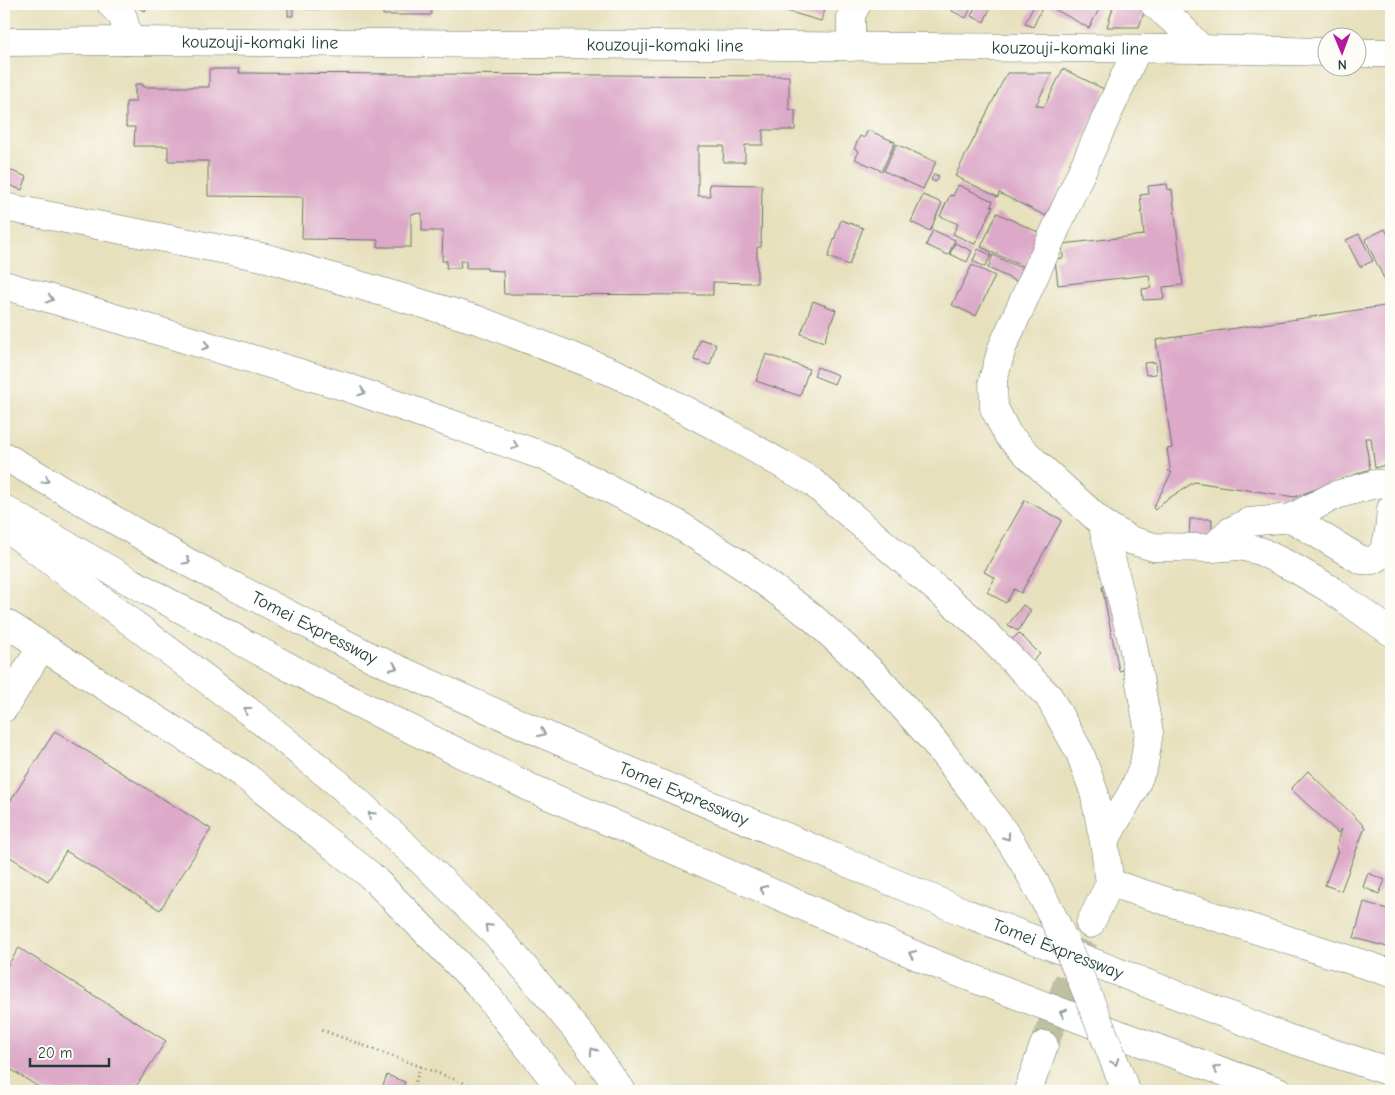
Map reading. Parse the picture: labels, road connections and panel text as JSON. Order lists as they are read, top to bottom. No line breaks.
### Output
{"streets":{"main road":["kouzouji-komaki line","Tomei Expressway"]},"scale_bar":"20 m","north":"bottom"}
